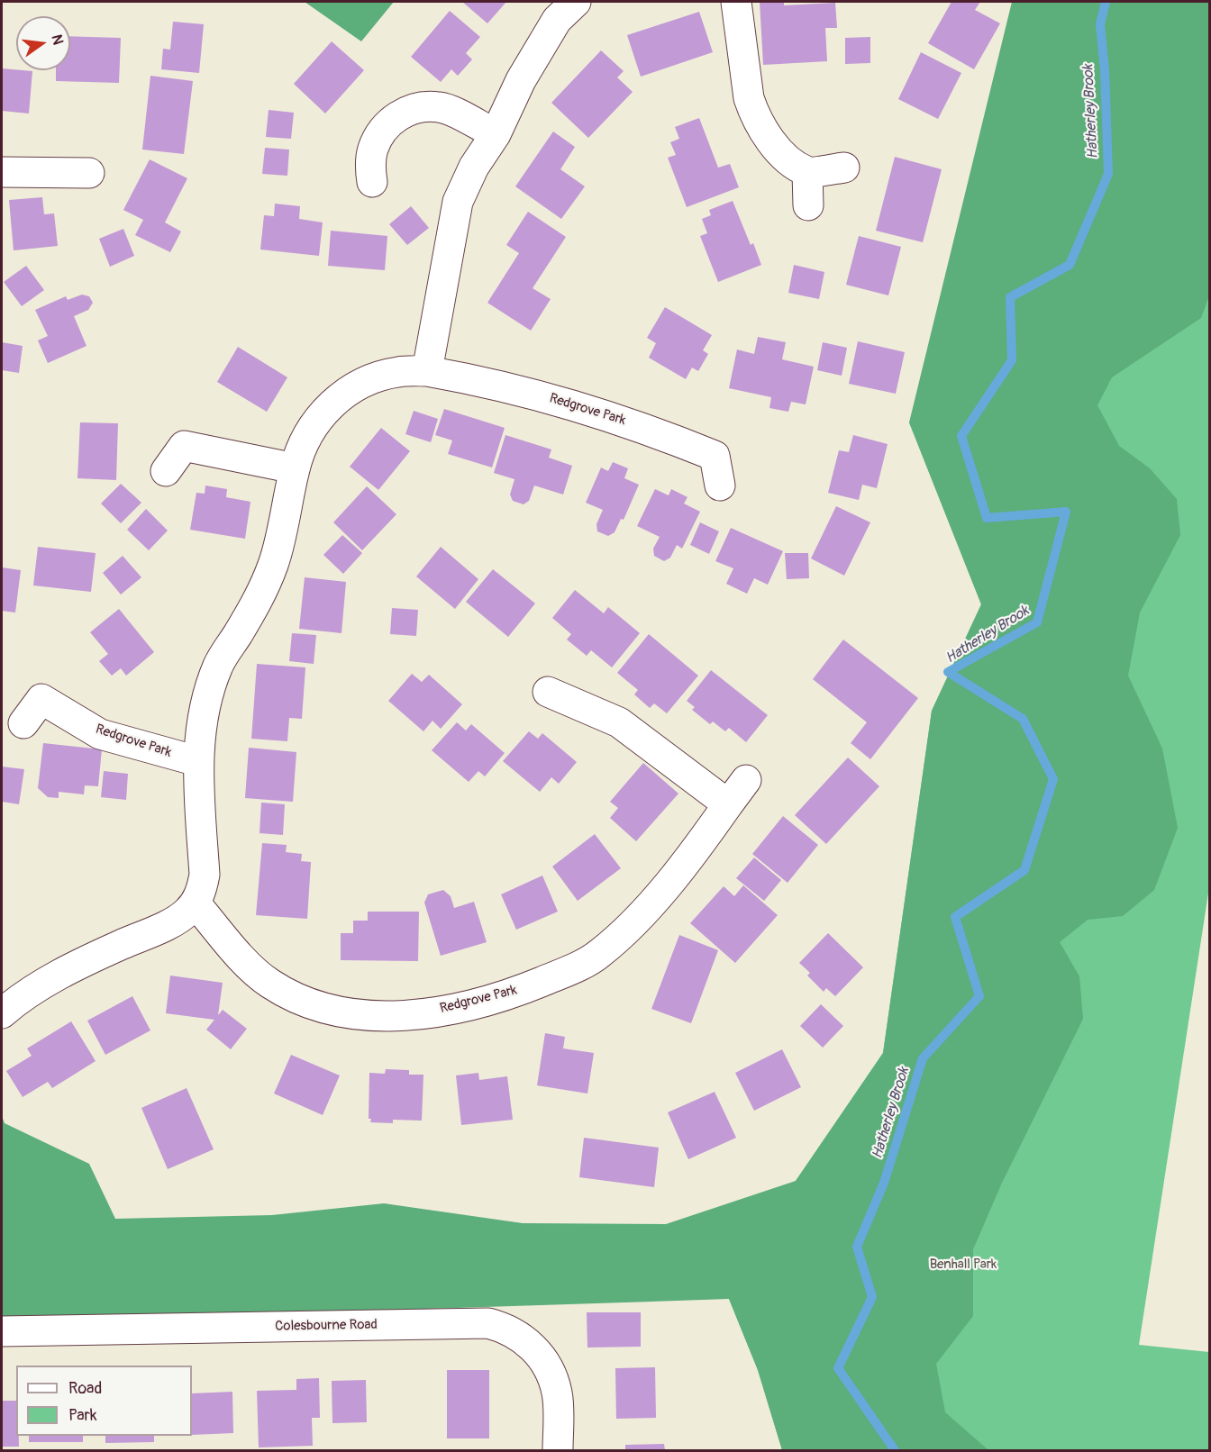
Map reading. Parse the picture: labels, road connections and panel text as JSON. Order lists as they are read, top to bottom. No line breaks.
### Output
{"streets":{"street":["Redgrove Park","Colesbourne Road"]},"water":["Hatherley Brook"],"parks":["Benhall Park"],"legend":["Road","Park"],"north":"right"}
